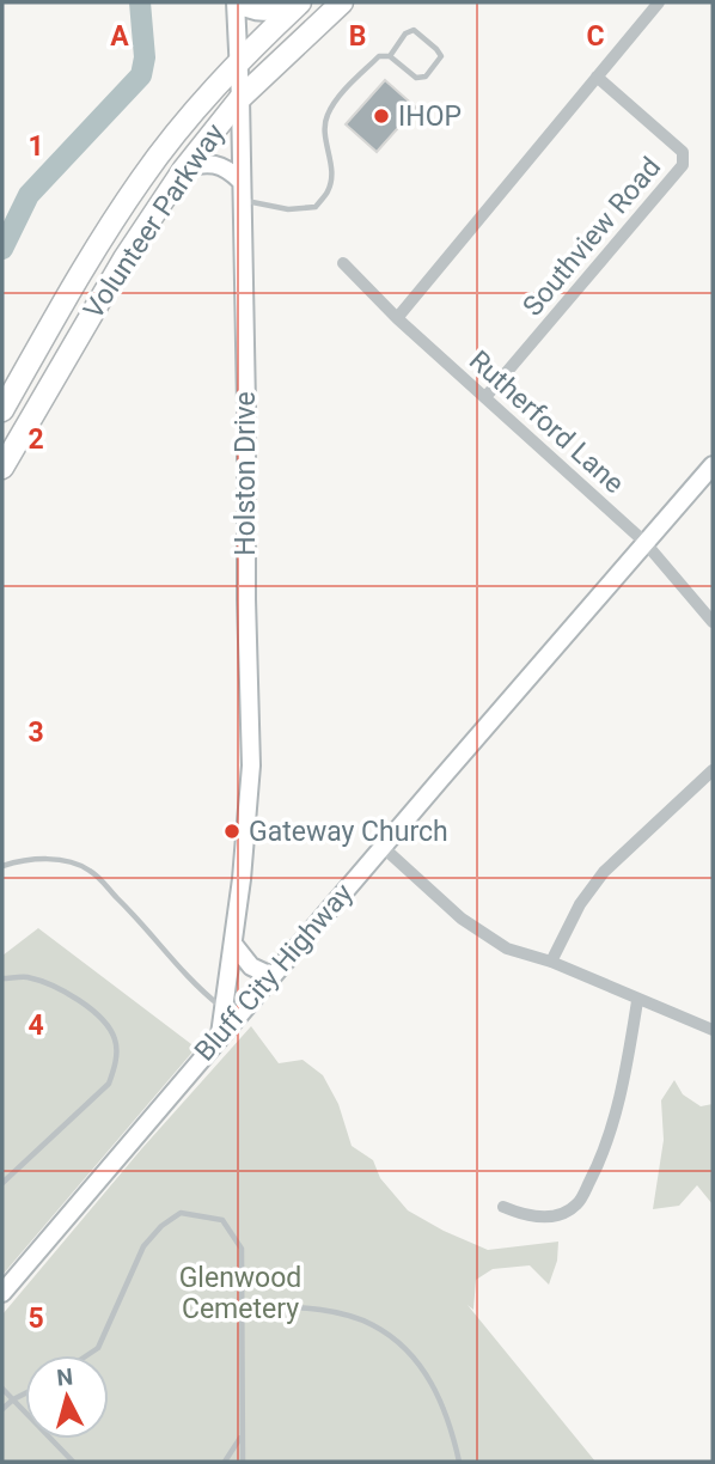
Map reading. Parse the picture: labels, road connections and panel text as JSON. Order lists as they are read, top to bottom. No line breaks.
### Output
{"streets":{"highway":["Volunteer Parkway"],"street":["Southview Road","Rutherford Lane","Holston Drive","Bluff City Highway"]},"crossings":[["Volunteer Parkway","Holston Drive"],["Southview Road","Rutherford Lane"],["Rutherford Lane","Bluff City Highway"],["Holston Drive","Bluff City Highway"]],"parks":["Glenwood Cemetery"],"places":["IHOP","Gateway Church"],"north":"top","grid":{"columns":["A","B","C"],"rows":["1","2","3","4","5"]}}
